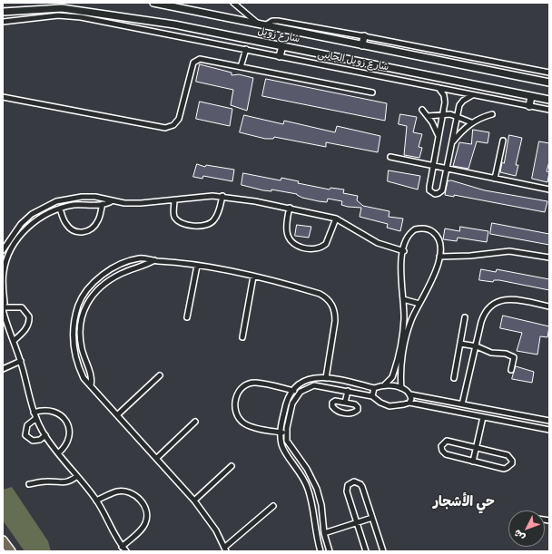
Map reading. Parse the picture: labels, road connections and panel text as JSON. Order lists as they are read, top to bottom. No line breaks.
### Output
{"streets":{"main road":["شارع زويل"],"street":["شارع زويل الجانبى"]},"districts":["حي الأشجار"],"north":"bottom left"}
